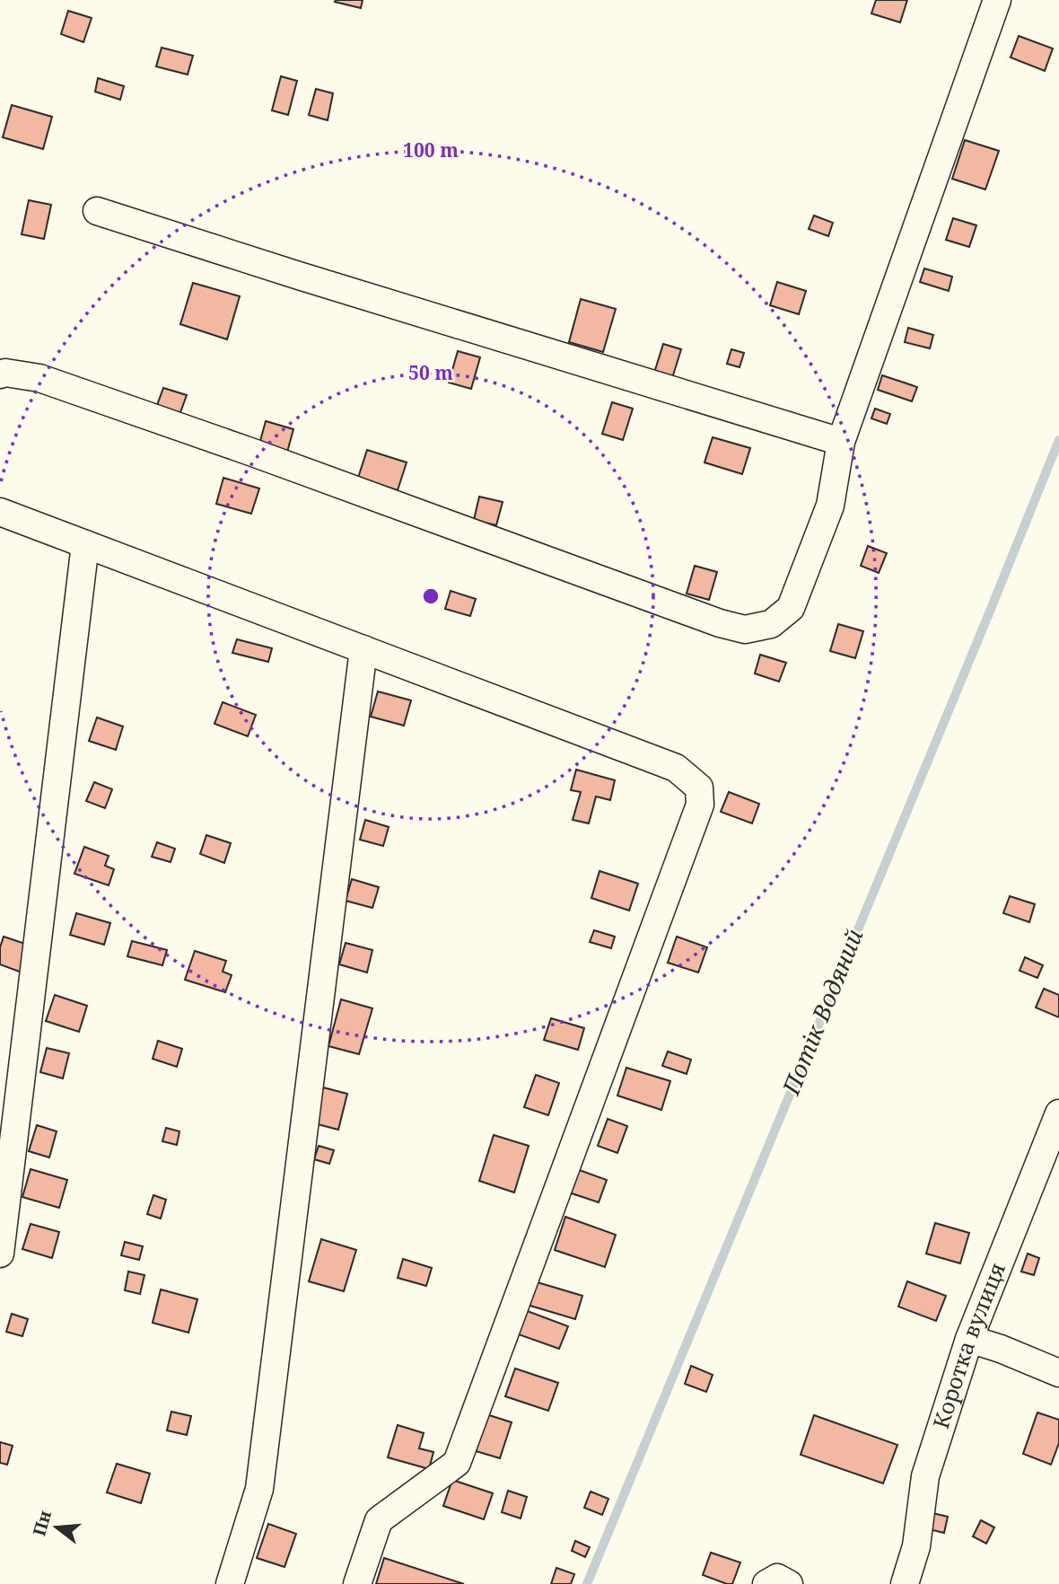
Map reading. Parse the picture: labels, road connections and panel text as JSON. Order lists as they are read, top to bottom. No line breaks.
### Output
{"streets":{"street":["Коротка вулиця"]},"water":["Потік Водяний"],"north":"left","rings":["100 m","50 m"]}
